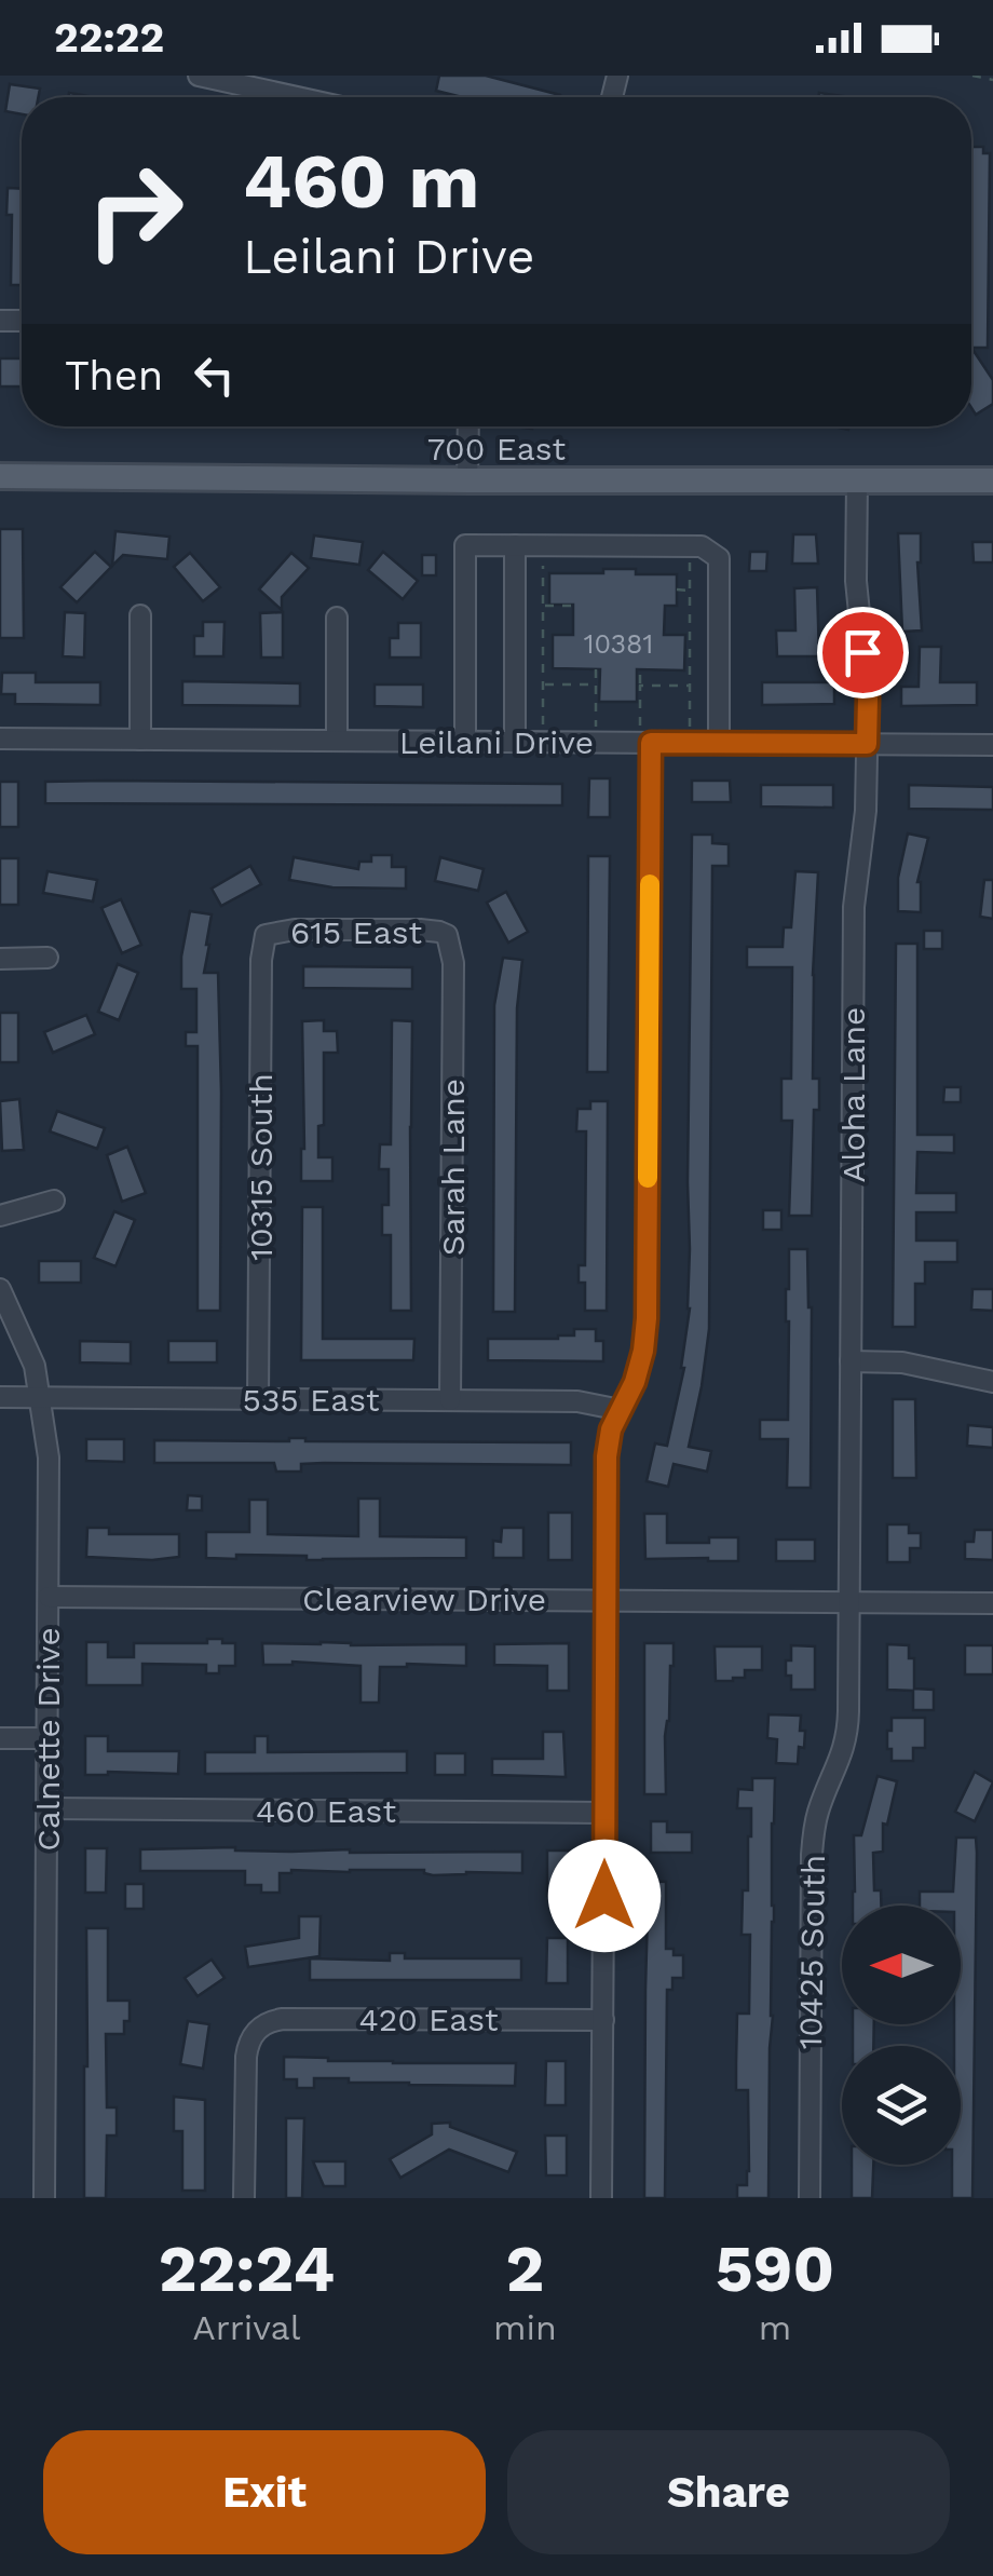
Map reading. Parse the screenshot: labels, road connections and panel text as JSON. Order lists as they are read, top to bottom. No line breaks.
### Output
{"streets":{"main road":["700 East"],"street":["Leilani Drive","615 East","Aloha Lane","10315 South","Sarah Lane","535 East","Clearview Drive","Calnette Drive","460 East","10425 South","420 East"]},"crossings":[["700 East","Aloha Lane"],["Leilani Drive","Aloha Lane"],["615 East","10315 South"],["615 East","Sarah Lane"],["Aloha Lane","Clearview Drive"],["Aloha Lane","10425 South"],["10315 South","535 East"],["Sarah Lane","535 East"],["535 East","Calnette Drive"],["Clearview Drive","Calnette Drive"],["Calnette Drive","460 East"]],"house_numbers":["10381"],"north":"left","page":{"status":"22:22","turn":["460 m","Leilani Drive"],"then":"Then","eta":["22:24","Arrival","2","min","590","m"],"buttons":["Exit","Share"]}}
